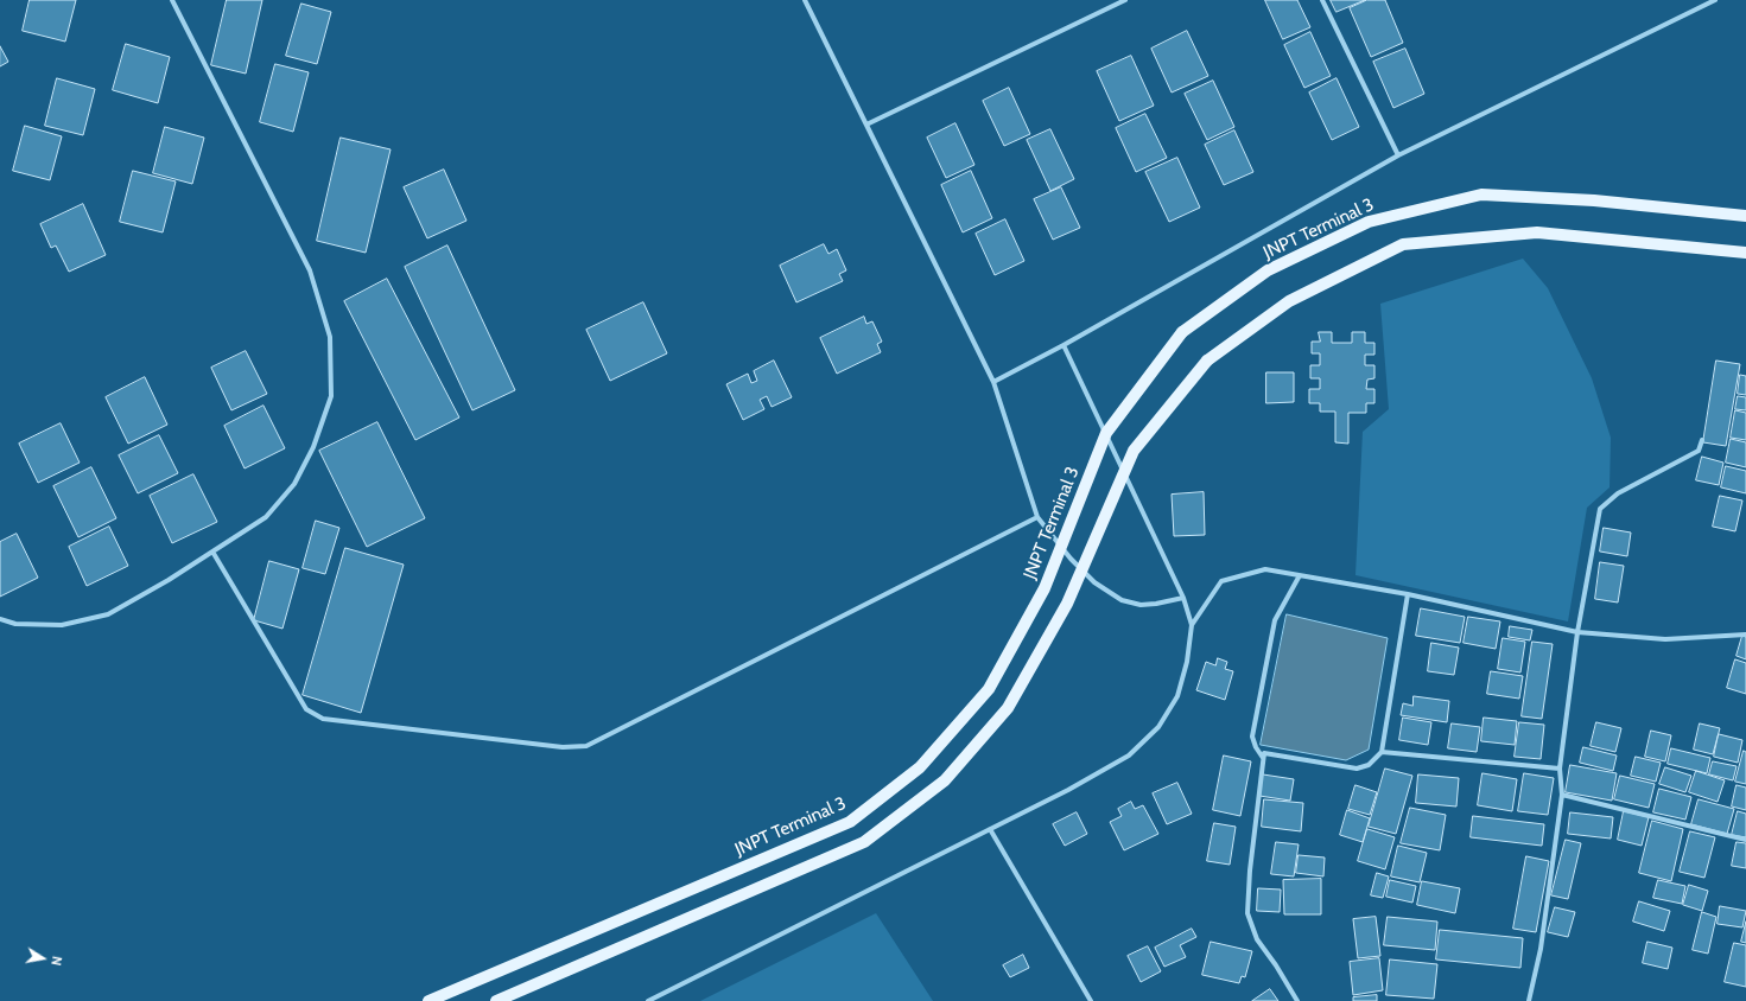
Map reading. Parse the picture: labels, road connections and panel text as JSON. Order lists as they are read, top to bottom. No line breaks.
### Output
{"streets":{"main road":["JNPT Terminal 3"]},"north":"right"}
